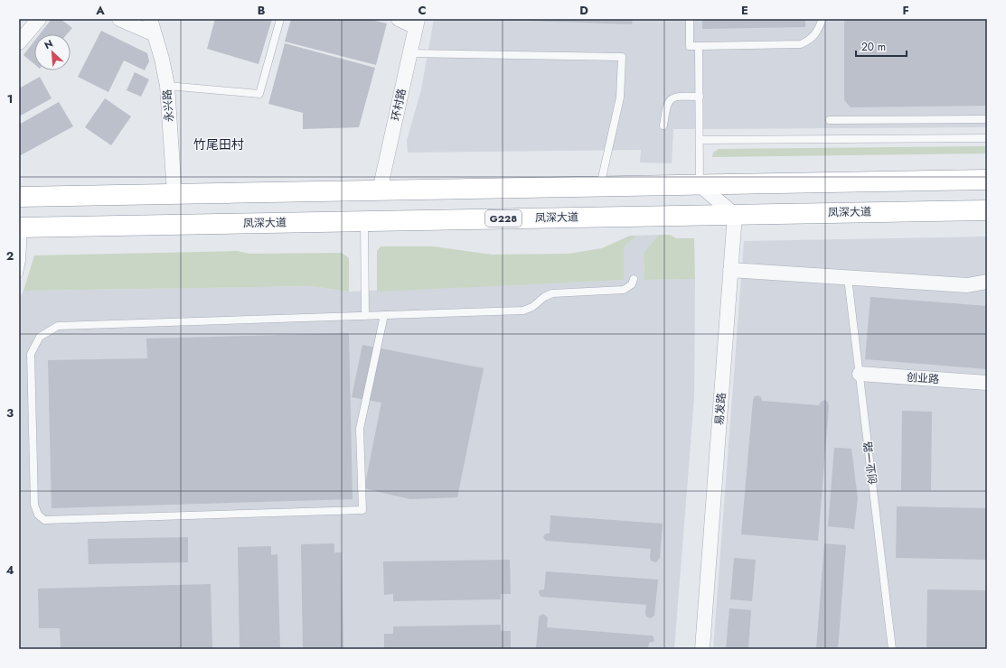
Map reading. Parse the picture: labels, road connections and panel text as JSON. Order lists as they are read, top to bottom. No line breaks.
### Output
{"streets":{"highway":["凤深大道","G228"],"street":["环村路","永兴路","创业路","易发路"],"lane":["创业一路"]},"crossings":[["凤深大道","易发路"],["创业路","创业一路"]],"districts":["竹尾田村"],"scale_bar":"20 m","north":"top left","grid":{"columns":["A","B","C","D","E","F"],"rows":["1","2","3","4"]}}
